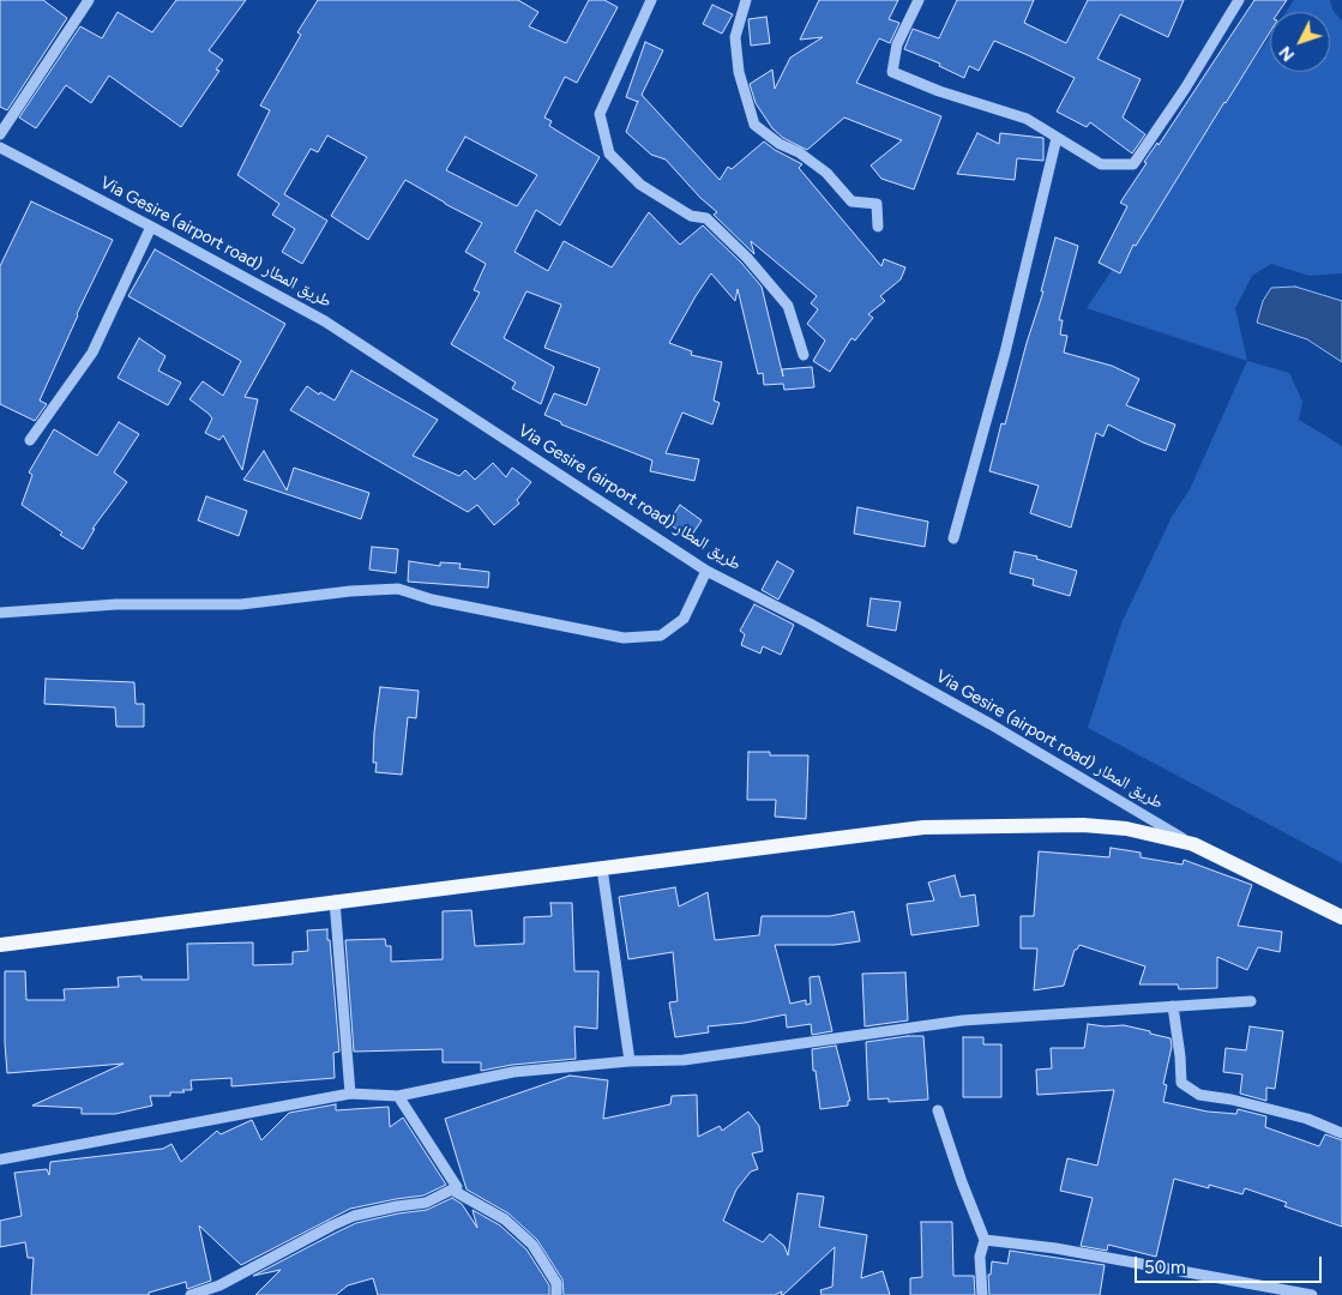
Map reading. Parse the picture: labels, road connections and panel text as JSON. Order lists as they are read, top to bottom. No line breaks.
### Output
{"streets":{"main road":["Via Gesire (airport road) طريق المطار"]},"scale_bar":"50 m","north":"bottom left"}
